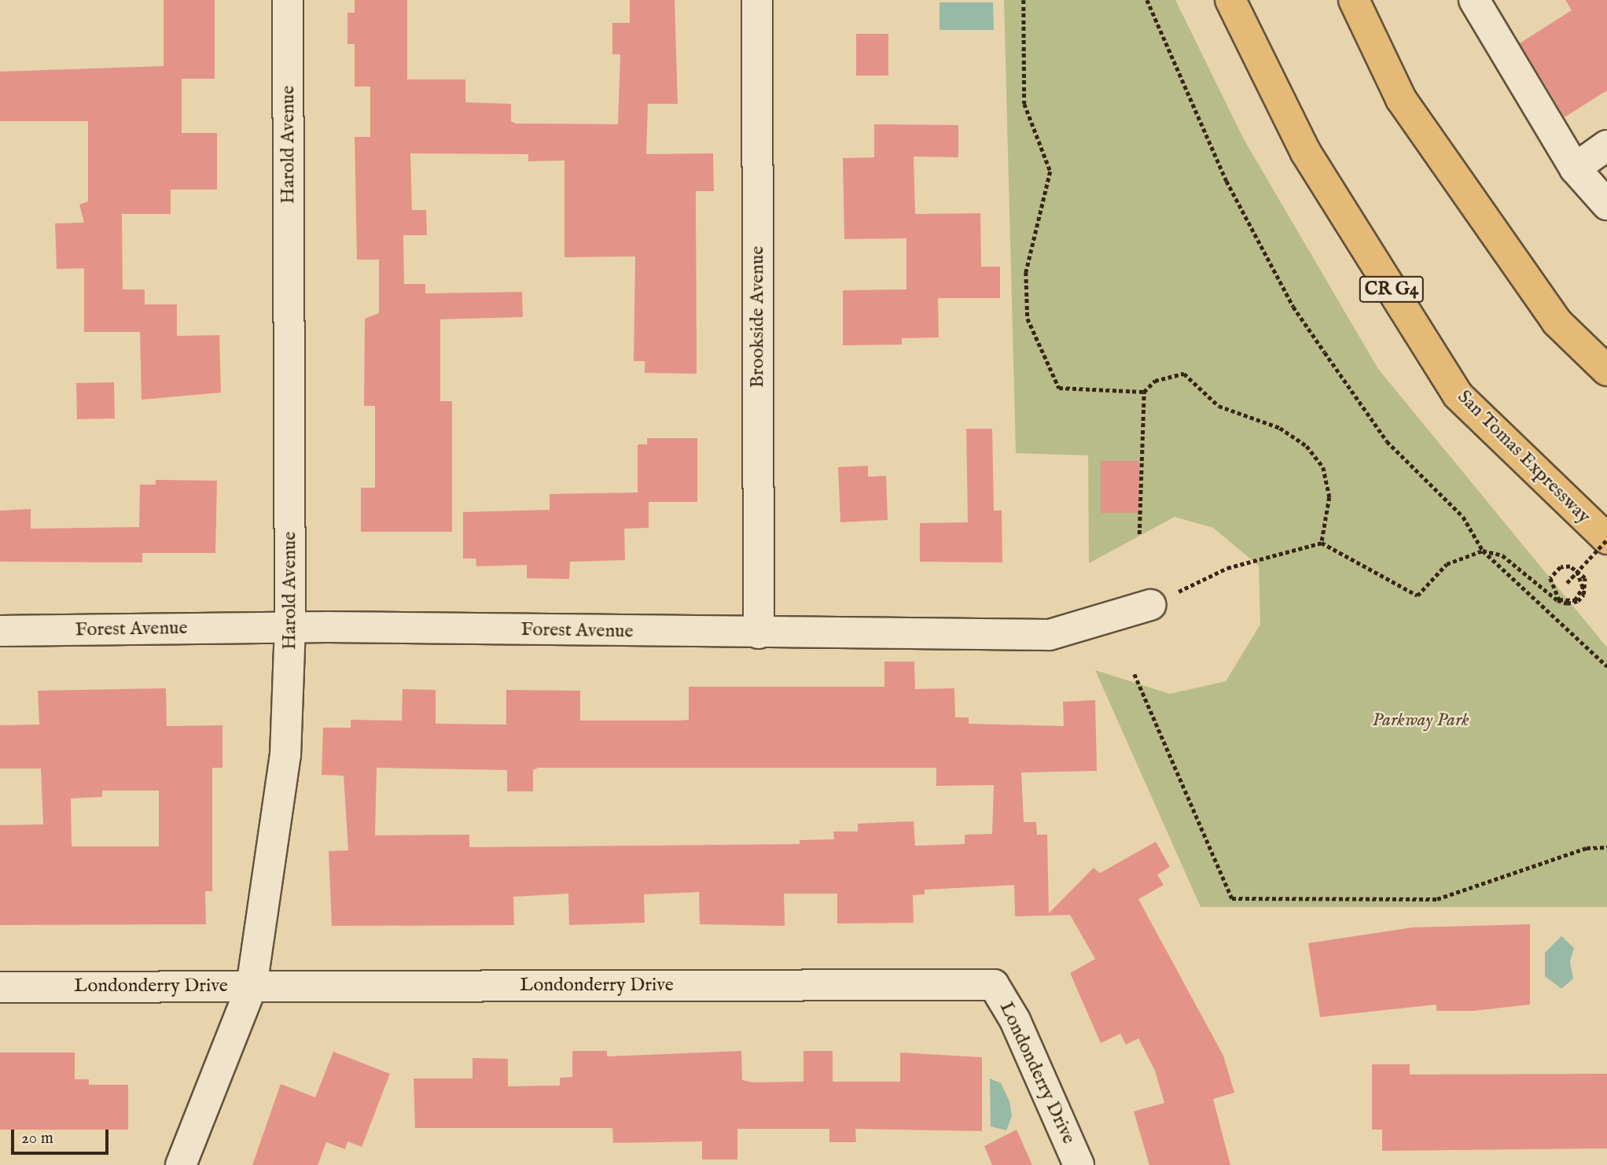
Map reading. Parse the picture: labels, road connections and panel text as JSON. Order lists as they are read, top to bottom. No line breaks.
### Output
{"streets":{"highway":["CR G4","San Tomas Expressway"],"street":["Harold Avenue","Brookside Avenue","Forest Avenue","Londonderry Drive"]},"crossings":[["Harold Avenue","Forest Avenue"],["Harold Avenue","Londonderry Drive"],["Brookside Avenue","Forest Avenue"]],"parks":["Parkway Park"],"scale_bar":"20 m"}
